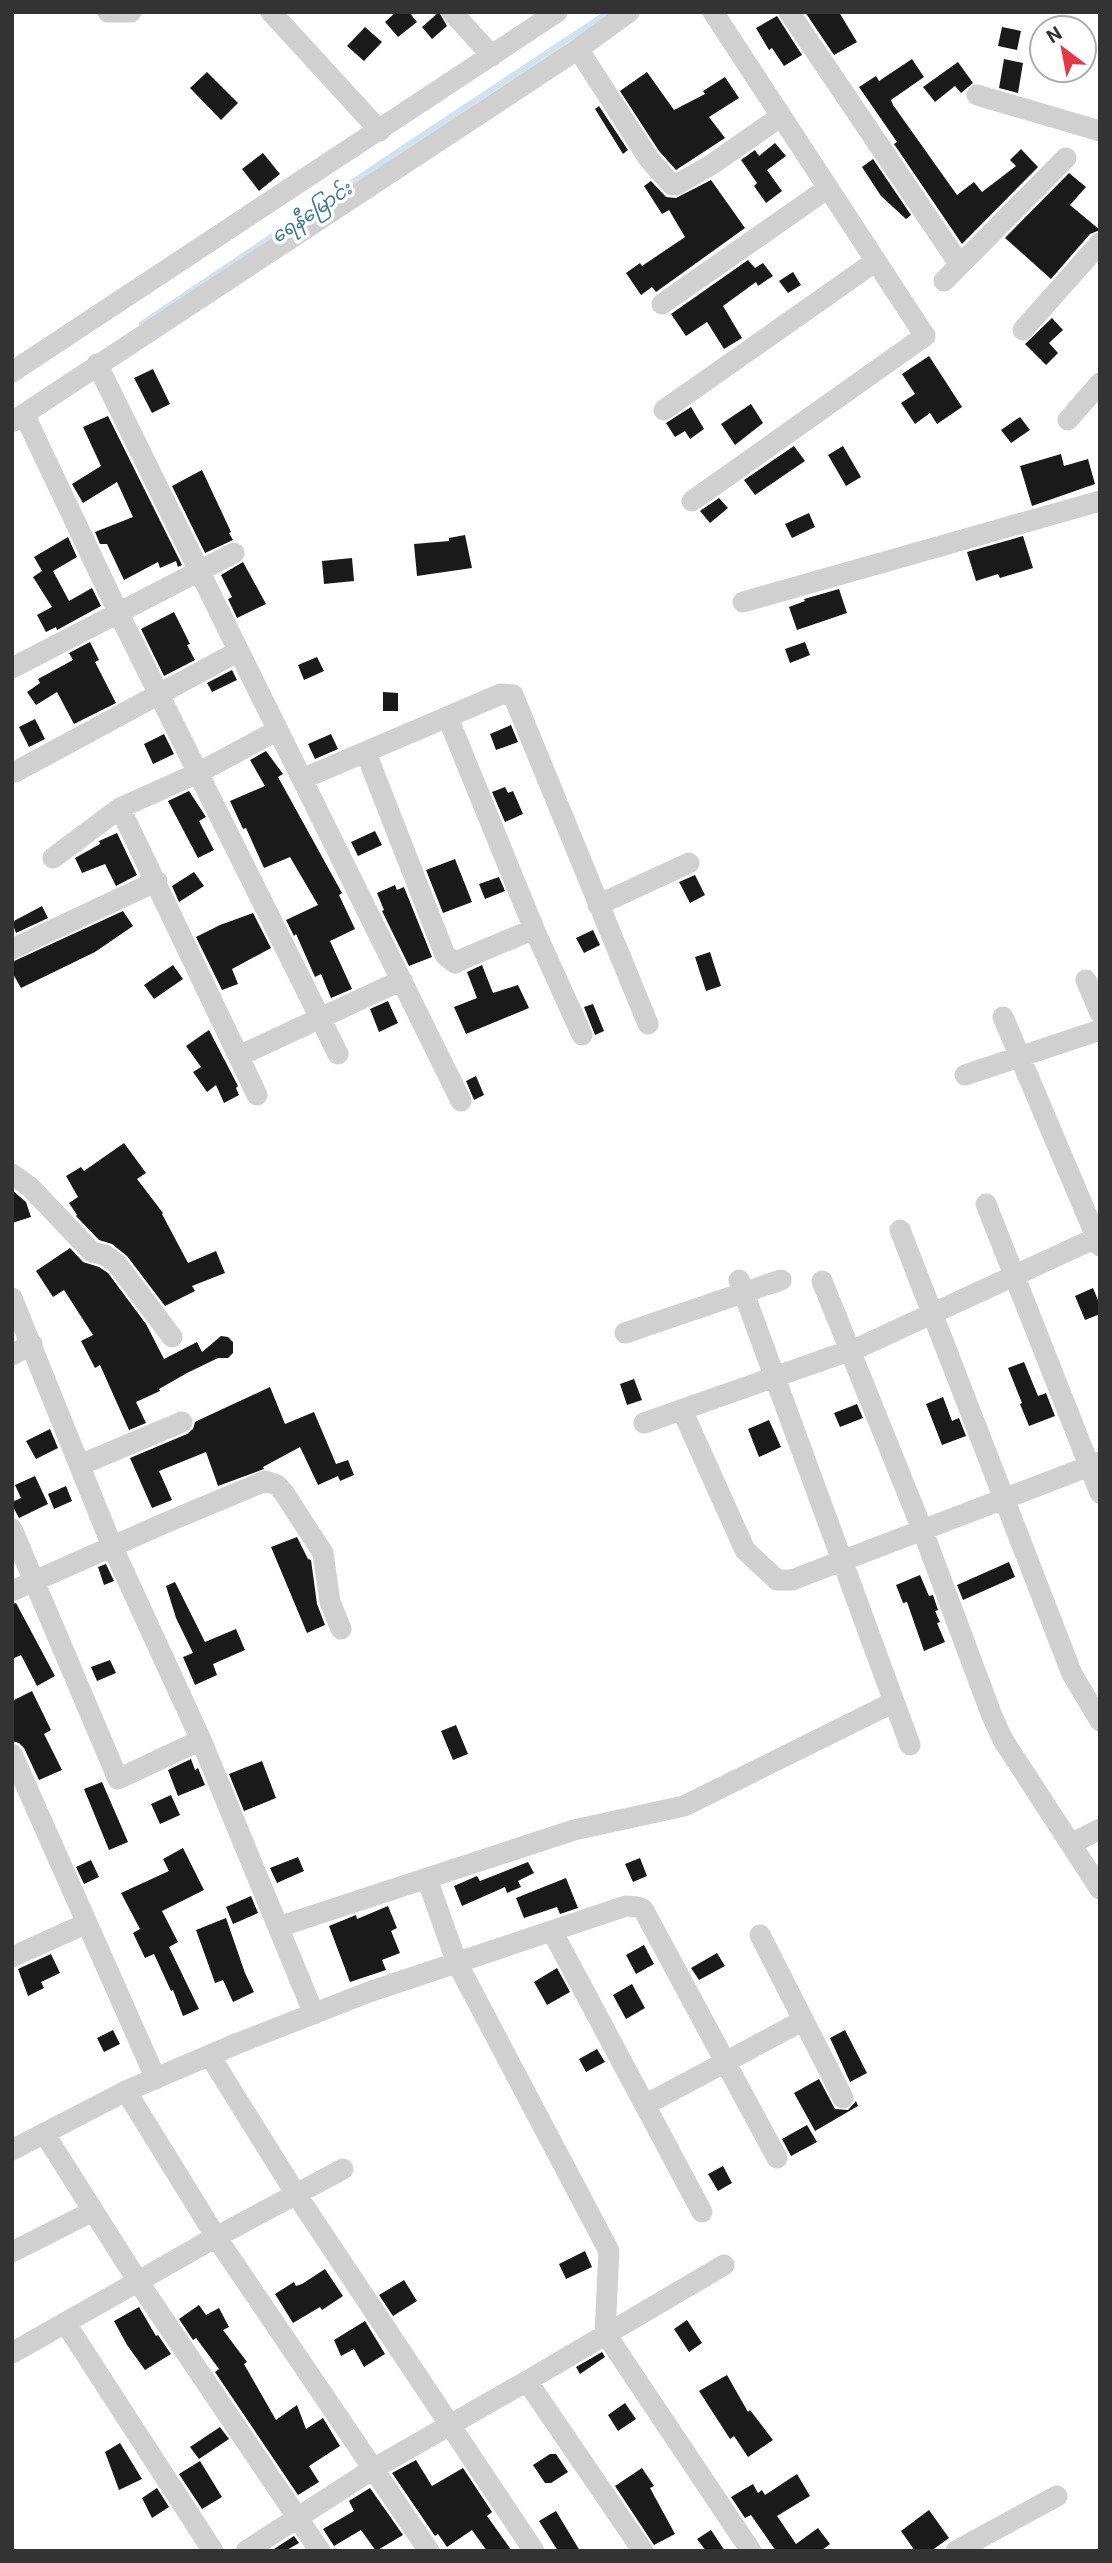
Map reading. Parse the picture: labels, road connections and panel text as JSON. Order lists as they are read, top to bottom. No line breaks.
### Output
{"water":["ရေနီမြောင်း"],"north":"top left"}
